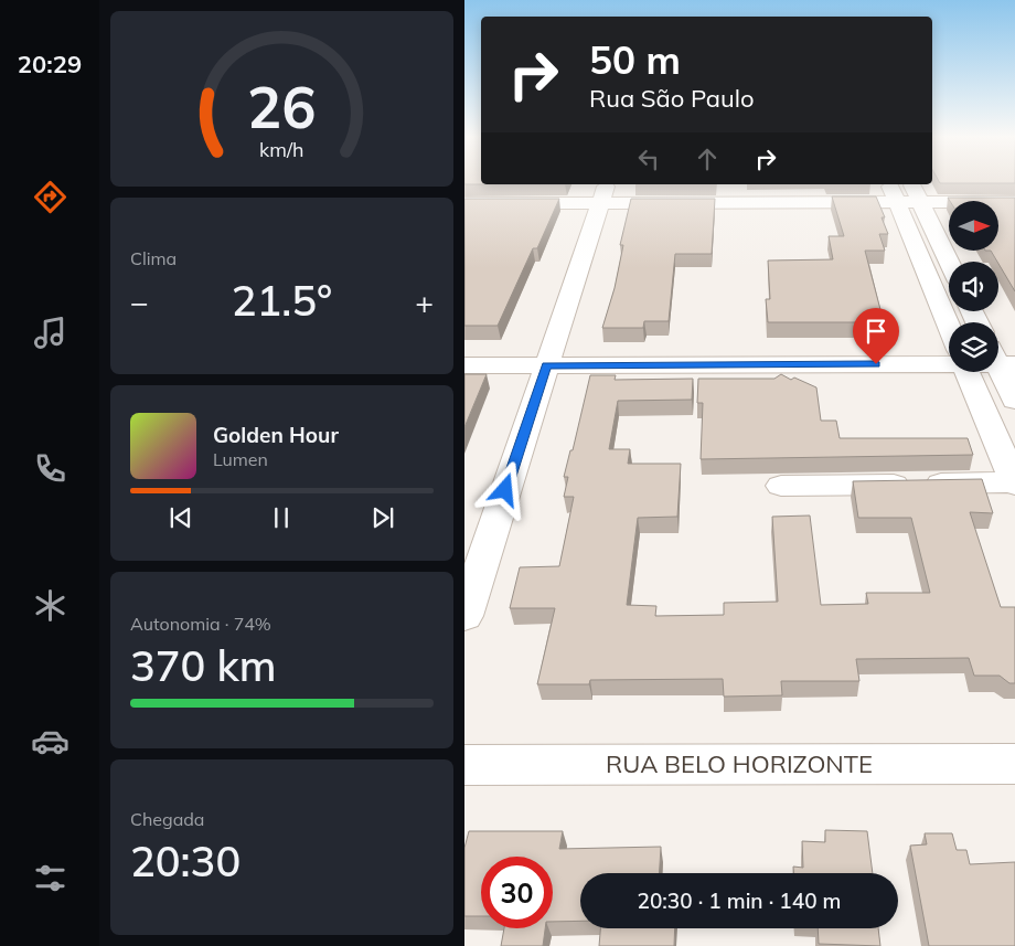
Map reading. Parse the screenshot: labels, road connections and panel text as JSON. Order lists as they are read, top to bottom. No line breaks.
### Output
{"streets":{"street":["RUA BELO HORIZONTE"]},"north":"right","page":{"tabs":"20:29","turn":["50 m","Rua São Paulo"],"tile":["Clima",["Autonomia · 74%","370 km"],["Chegada","20:30"]],"heat":["−","21.5°","+"],"song":["Golden Hour","Lumen"],"limit":"30","trip":"20:30 · 1 min · 140 m","gauge":["26","km/h"]}}
